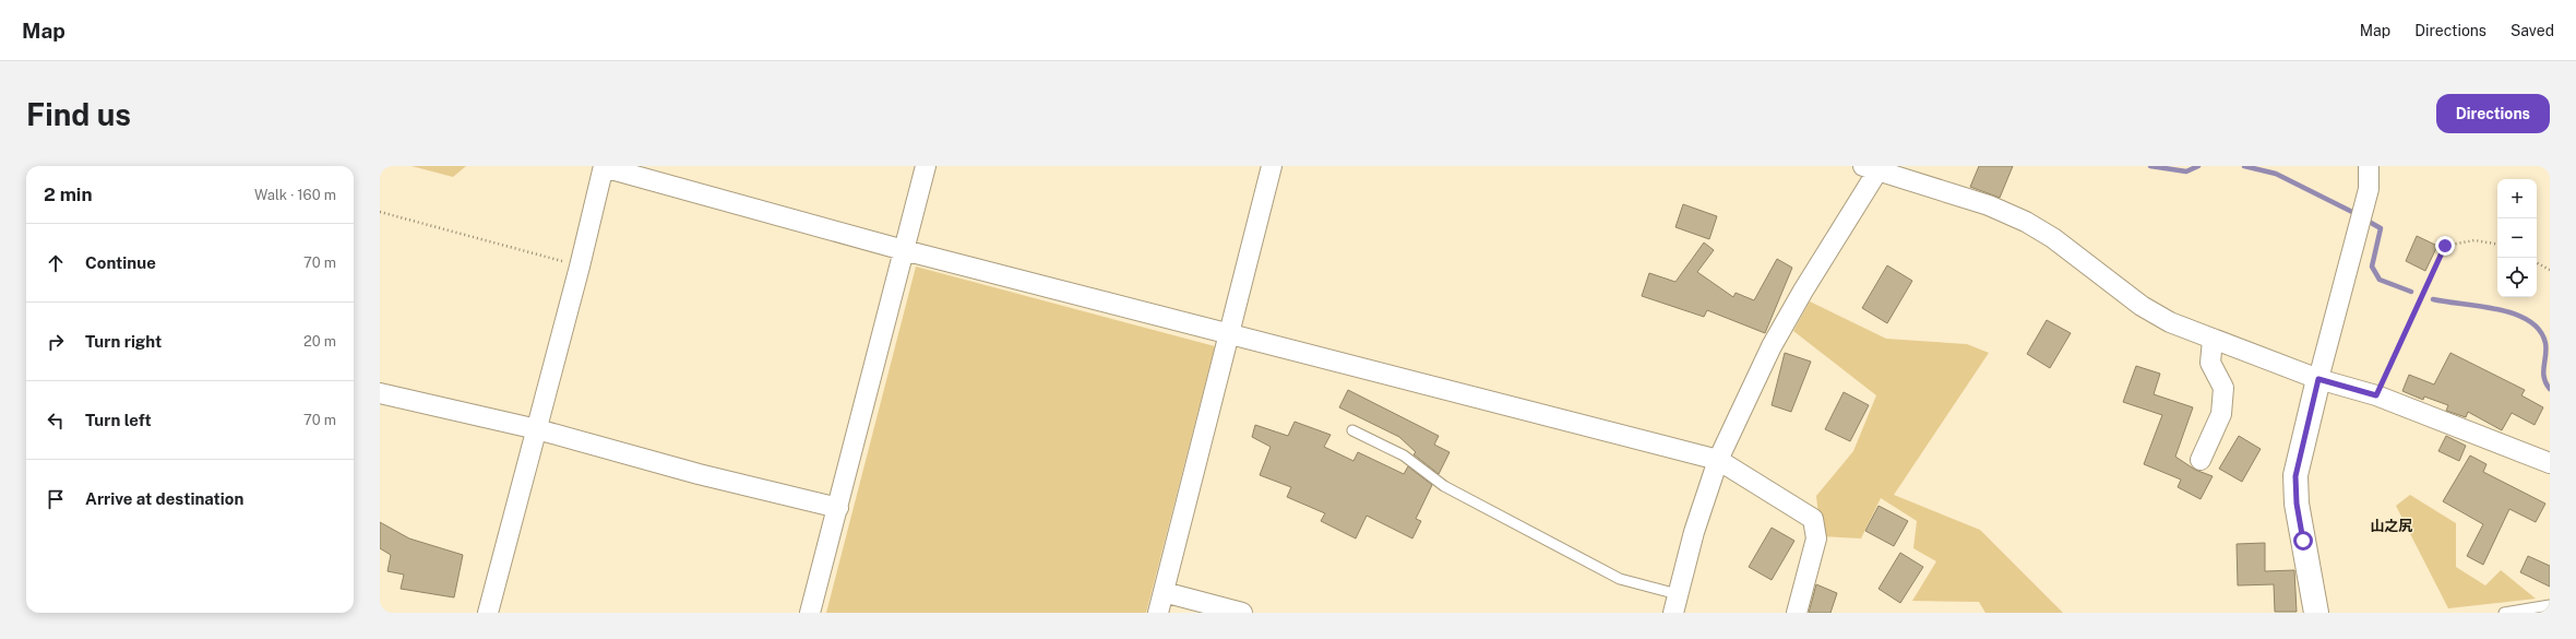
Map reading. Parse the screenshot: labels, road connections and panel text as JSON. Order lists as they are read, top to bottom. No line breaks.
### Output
{"districts":["山之尻"],"page":{"header":"Map","nav":["Map","Directions","Saved"],"buttons":"Directions","title":"Find us","heading":["2 min","Walk · 160 m"],"map_buttons":["+","−"],"list":[["Continue","70 m"],["Turn right","20 m"],["Turn left","70 m"],"Arrive at destination"]}}
